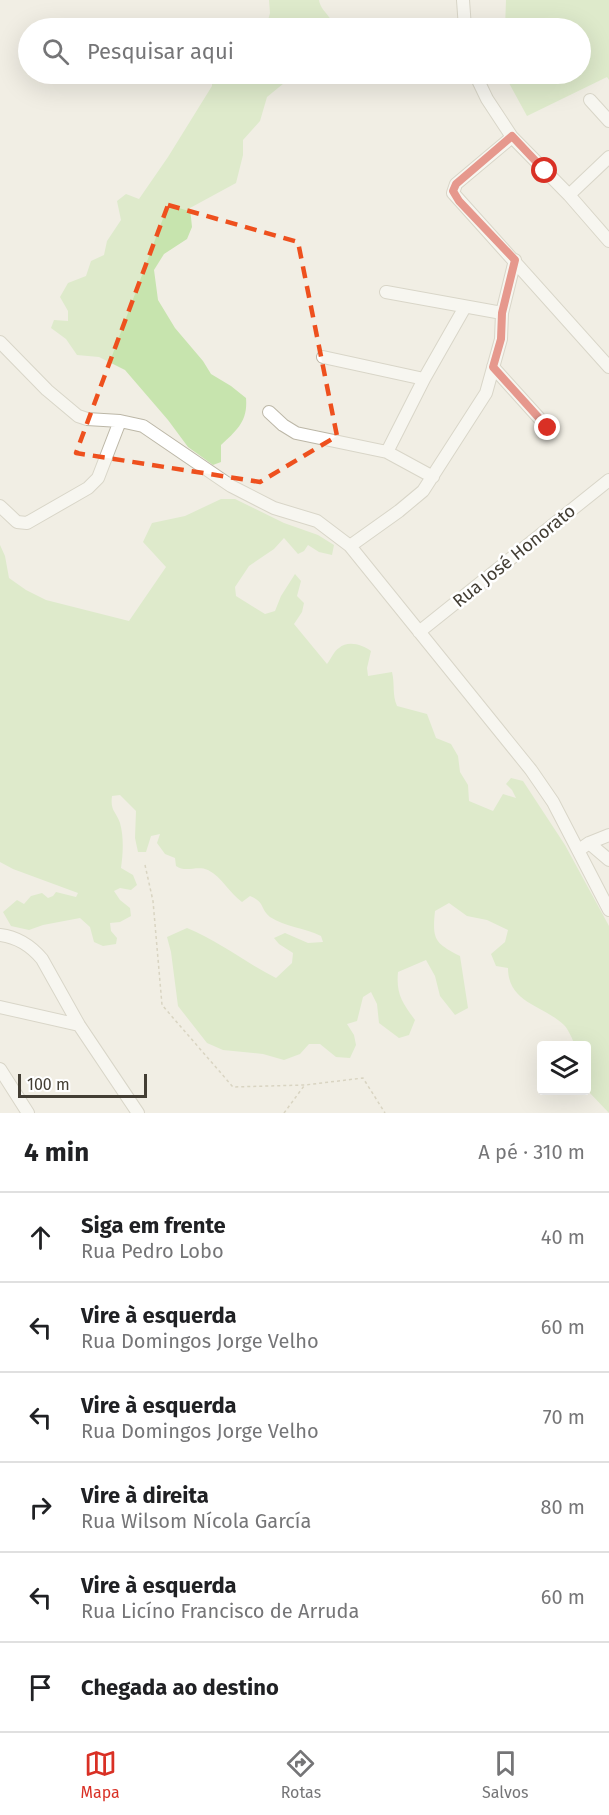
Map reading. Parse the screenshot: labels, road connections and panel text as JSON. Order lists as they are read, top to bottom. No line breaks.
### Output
{"streets":{"street":["Rua José Honorato"]},"scale_bar":"100 m","page":{"search":"Pesquisar aqui","scale":"100 m","heading":["4 min","A pé · 310 m"],"list":[["Siga em frente","Rua Pedro Lobo","40 m"],["Vire à esquerda","Rua Domingos Jorge Velho","60 m"],["Vire à esquerda","Rua Domingos Jorge Velho","70 m"],["Vire à direita","Rua Wilsom Nícola García","80 m"],["Vire à esquerda","Rua Licíno Francisco de Arruda","60 m"],"Chegada ao destino"],"nav":["Mapa","Rotas","Salvos"]}}
